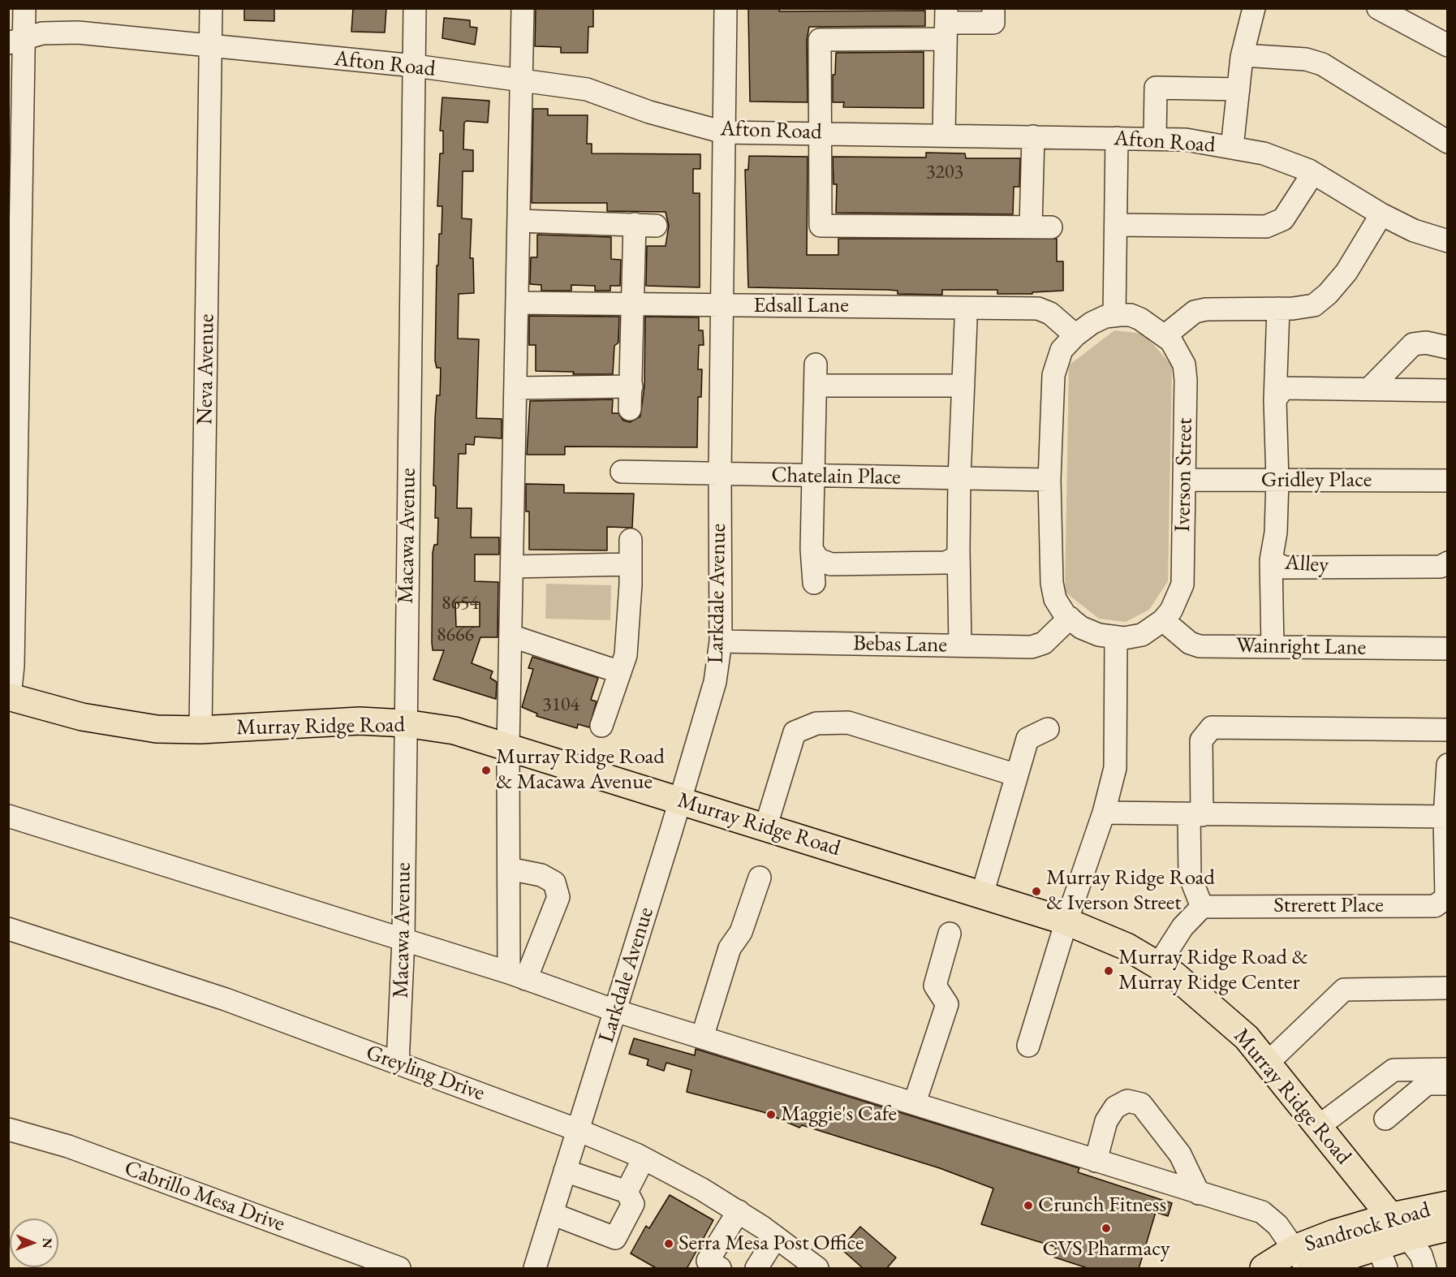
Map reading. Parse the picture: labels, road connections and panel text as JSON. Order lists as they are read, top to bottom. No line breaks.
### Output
{"streets":{"main road":["Murray Ridge Road","Sandrock Road"],"street":["Afton Road","Edsall Lane","Neva Avenue","Iverson Street","Chatelain Place","Gridley Place","Macawa Avenue","Alley","Larkdale Avenue","Bebas Lane","Wainright Lane","Strerett Place","Greyling Drive","Cabrillo Mesa Drive"]},"crossings":[["Afton Road","Neva Avenue"],["Afton Road","Macawa Avenue"],["Afton Road","Larkdale Avenue"],["Edsall Lane","Iverson Street"],["Edsall Lane","Larkdale Avenue"],["Neva Avenue","Murray Ridge Road"],["Iverson Street","Chatelain Place"],["Iverson Street","Gridley Place"],["Iverson Street","Bebas Lane"],["Iverson Street","Wainright Lane"],["Chatelain Place","Larkdale Avenue"],["Gridley Place","Alley"],["Macawa Avenue","Murray Ridge Road"],["Macawa Avenue","Greyling Drive"],["Larkdale Avenue","Bebas Lane"],["Larkdale Avenue","Murray Ridge Road"],["Larkdale Avenue","Greyling Drive"],["Murray Ridge Road","Sandrock Road"]],"places":["Murray Ridge Road & Macawa Avenue","Murray Ridge Road & Iverson Street","Murray Ridge Road & Murray Ridge Center","Maggie's Cafe","Crunch Fitness","CVS Pharmacy","Serra Mesa Post Office"],"house_numbers":["3203","8654","8666","3104"],"north":"right"}
